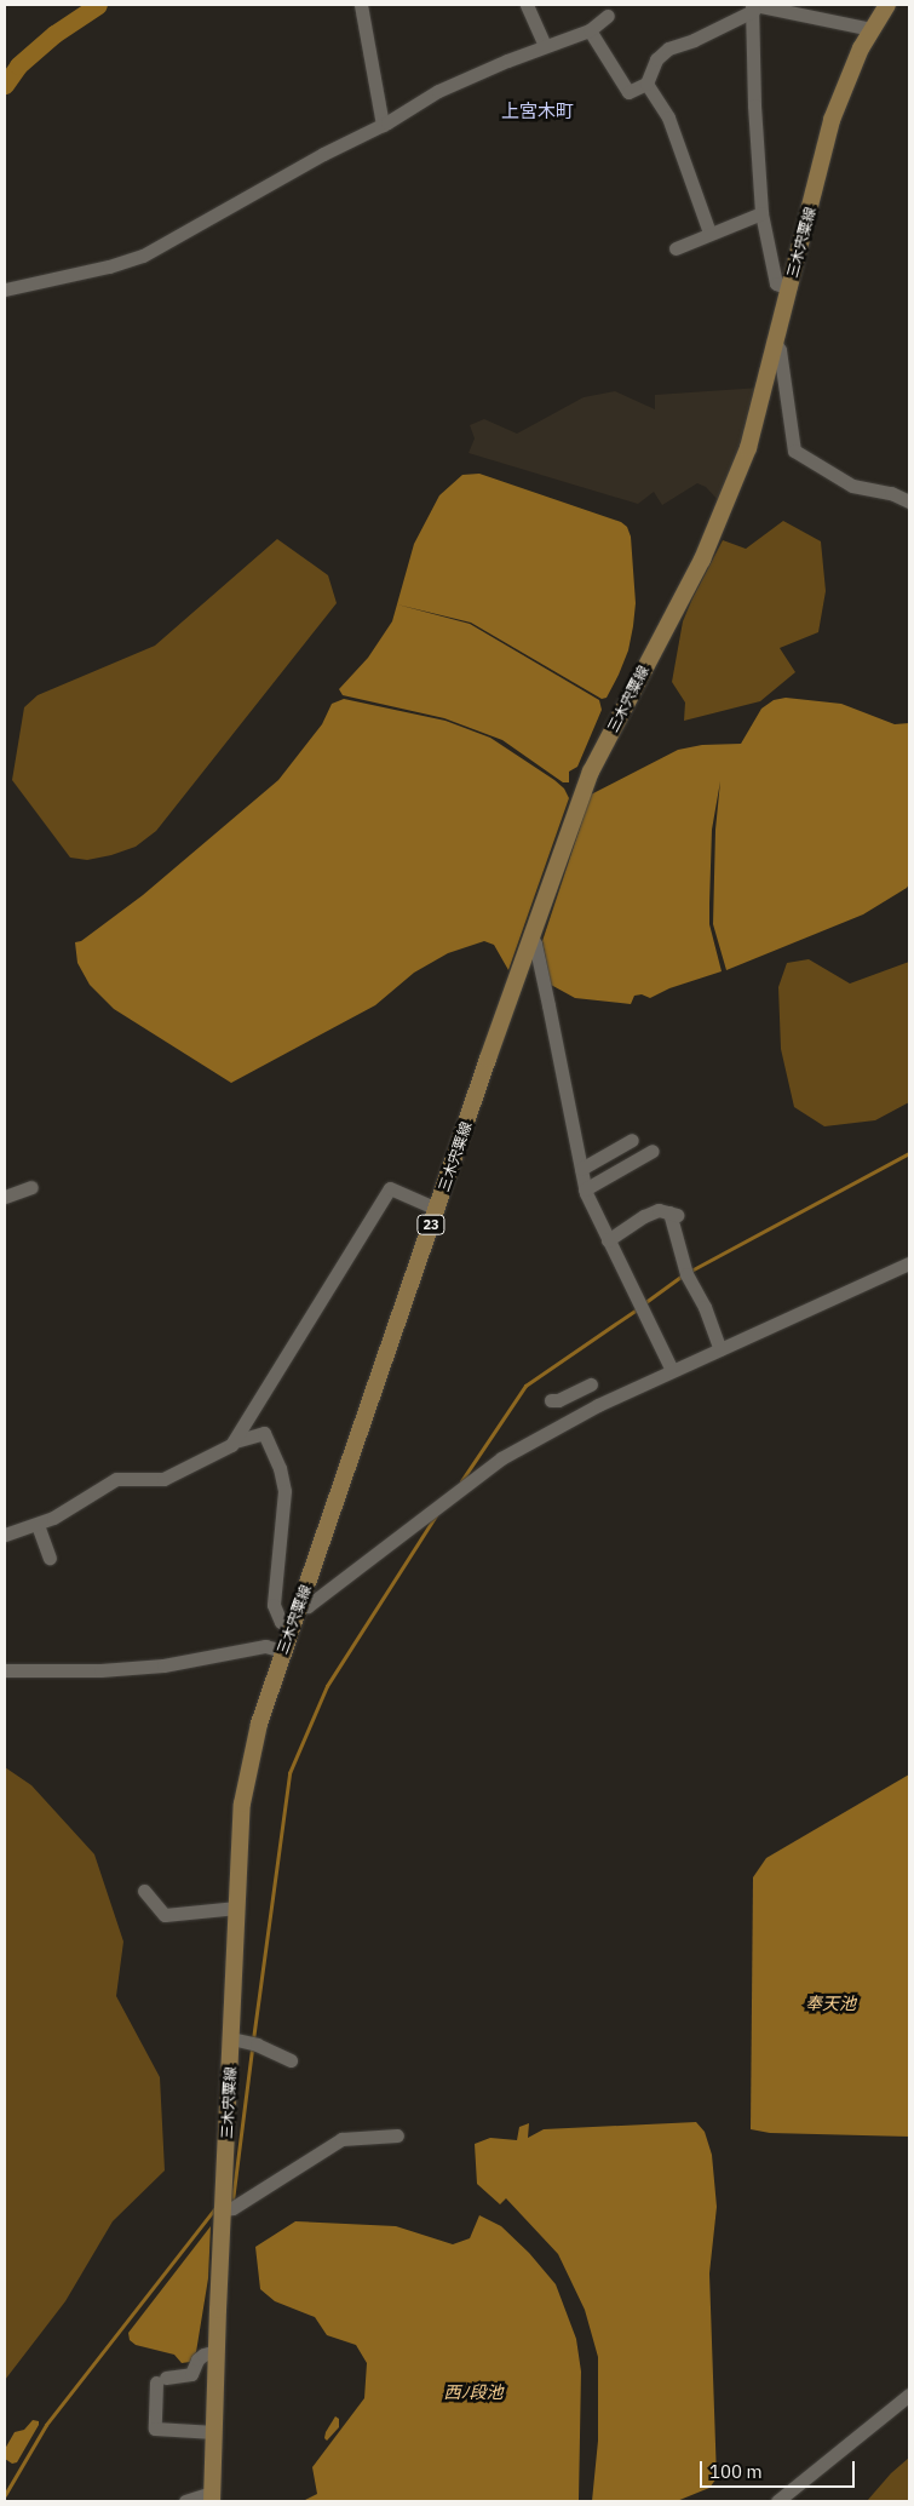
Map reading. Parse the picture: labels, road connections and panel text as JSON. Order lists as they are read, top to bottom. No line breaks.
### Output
{"streets":{"main road":["三木宍粟線","23"]},"districts":["上宮木町"],"water":["奉天池","西ﾉ段池"],"scale_bar":"100 m"}
